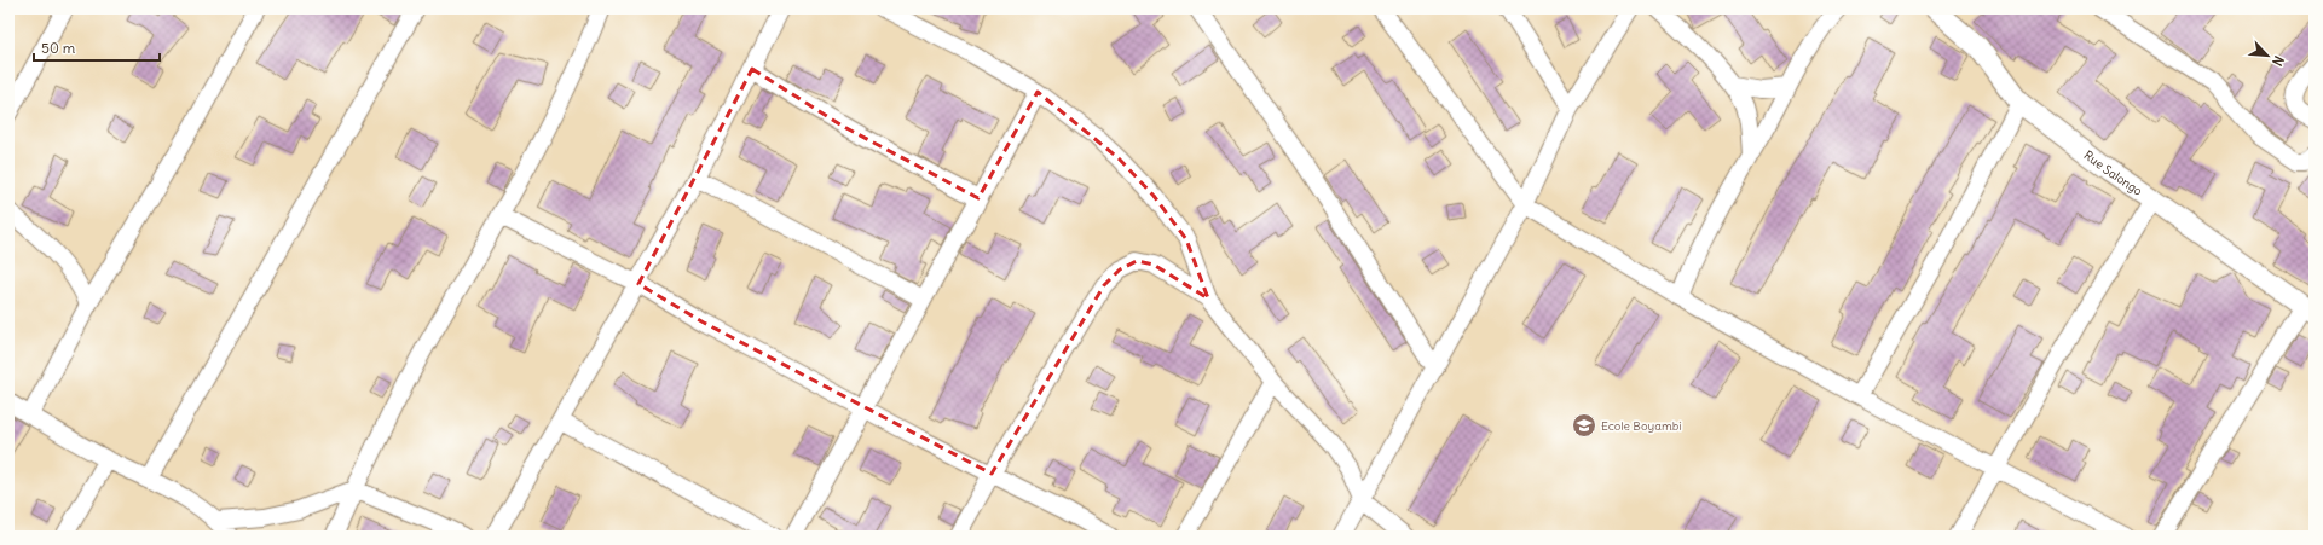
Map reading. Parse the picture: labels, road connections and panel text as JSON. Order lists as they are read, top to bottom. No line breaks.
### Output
{"streets":{"street":["Rue Salongo"]},"places":{"school or university":["Ecole Boyambi"]},"scale_bar":"50 m","north":"bottom right"}
